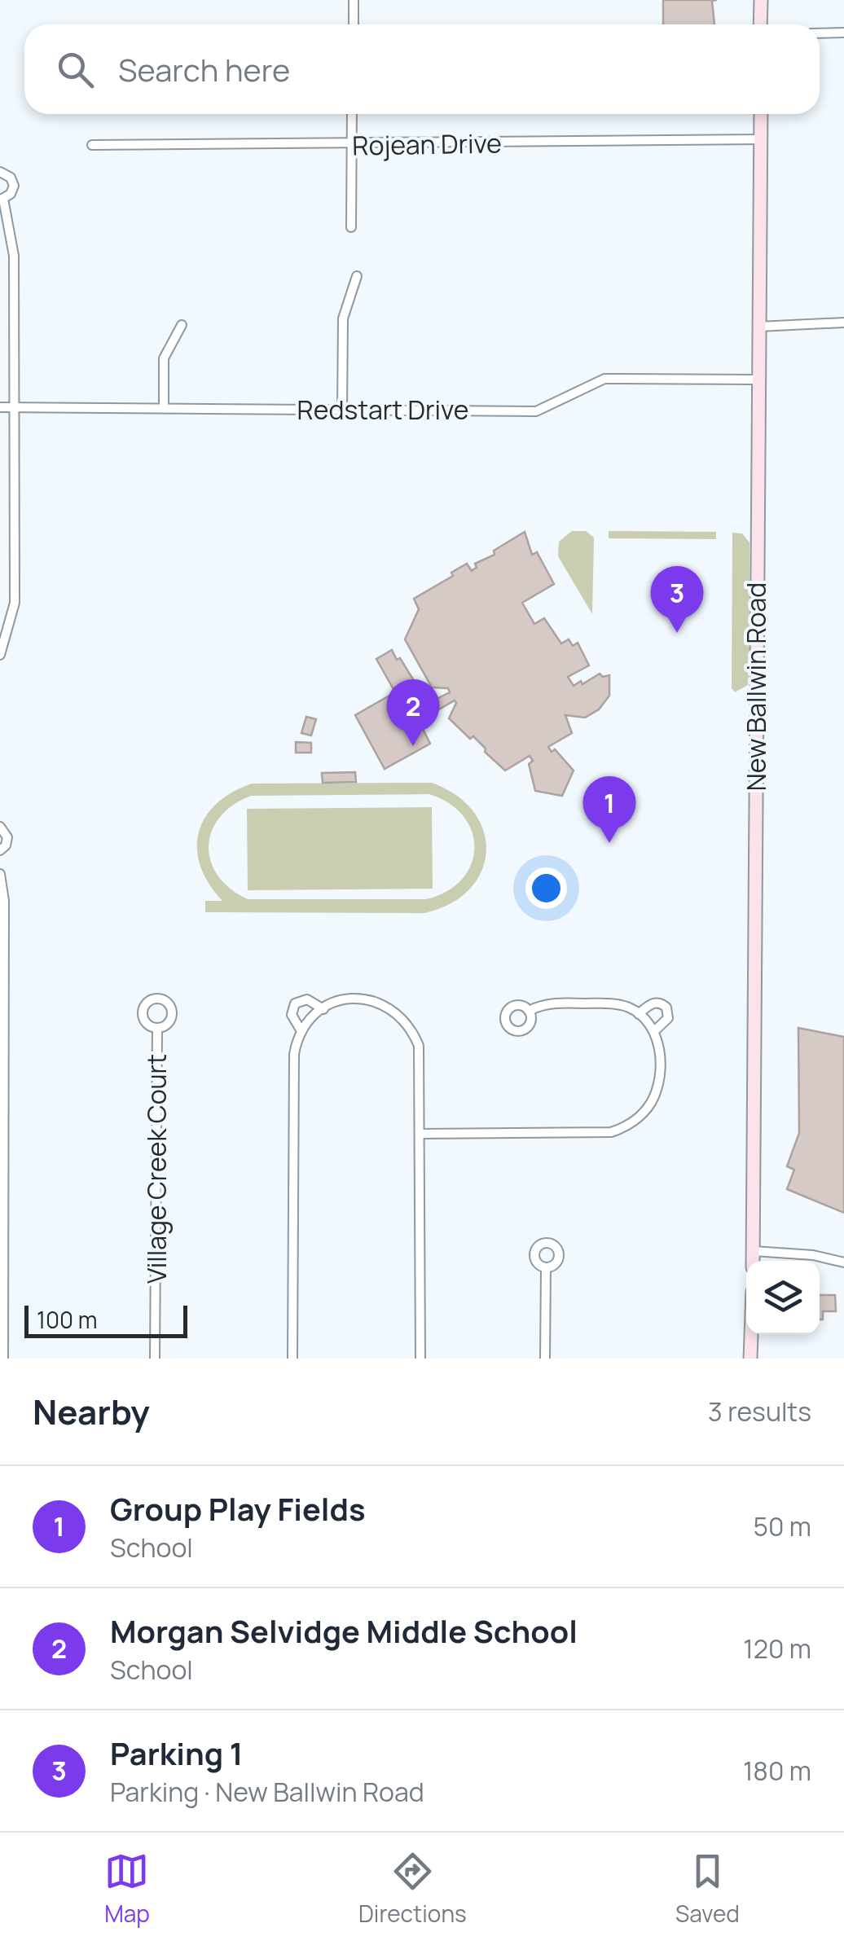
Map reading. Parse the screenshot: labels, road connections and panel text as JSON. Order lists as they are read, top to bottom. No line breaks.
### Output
{"streets":{"main road":["New Ballwin Road"],"street":["Rojean Drive","Redstart Drive","Village Creek Court"]},"crossings":[["Rojean Drive","New Ballwin Road"],["Redstart Drive","New Ballwin Road"]],"scale_bar":"100 m","page":{"search":"Search here","pins":["3","2","1"],"scale":"100 m","heading":["Nearby","3 results"],"list":[{"mark":"1","name":"Group Play Fields","note":"School","value":"50 m"},{"mark":"2","name":"Morgan Selvidge Middle School","note":"School","value":"120 m"},{"mark":"3","name":"Parking 1","note":"Parking · New Ballwin Road","value":"180 m"}],"nav":["Map","Directions","Saved"]}}
